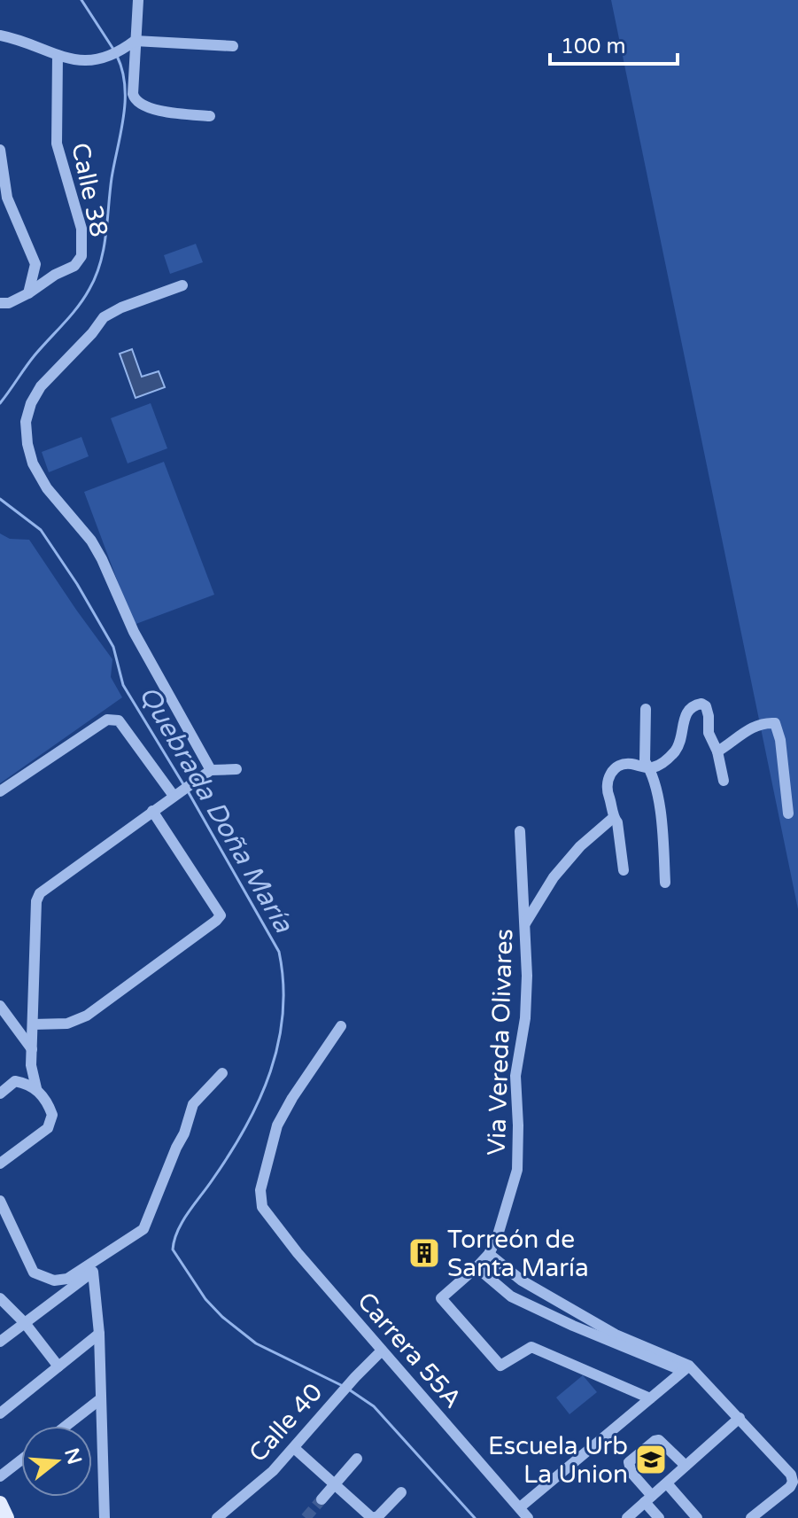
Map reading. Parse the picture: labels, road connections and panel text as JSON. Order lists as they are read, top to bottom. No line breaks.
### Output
{"streets":{"street":["Calle 38","Via Vereda Olivares","Carrera 55A","Calle 40"]},"crossings":[["Carrera 55A","Calle 40"]],"water":["Quebrada Doña María"],"places":{"building":["Torreón de Santa María"],"school or university":["Escuela Urb La Union"]},"scale_bar":"100 m","north":"right"}
